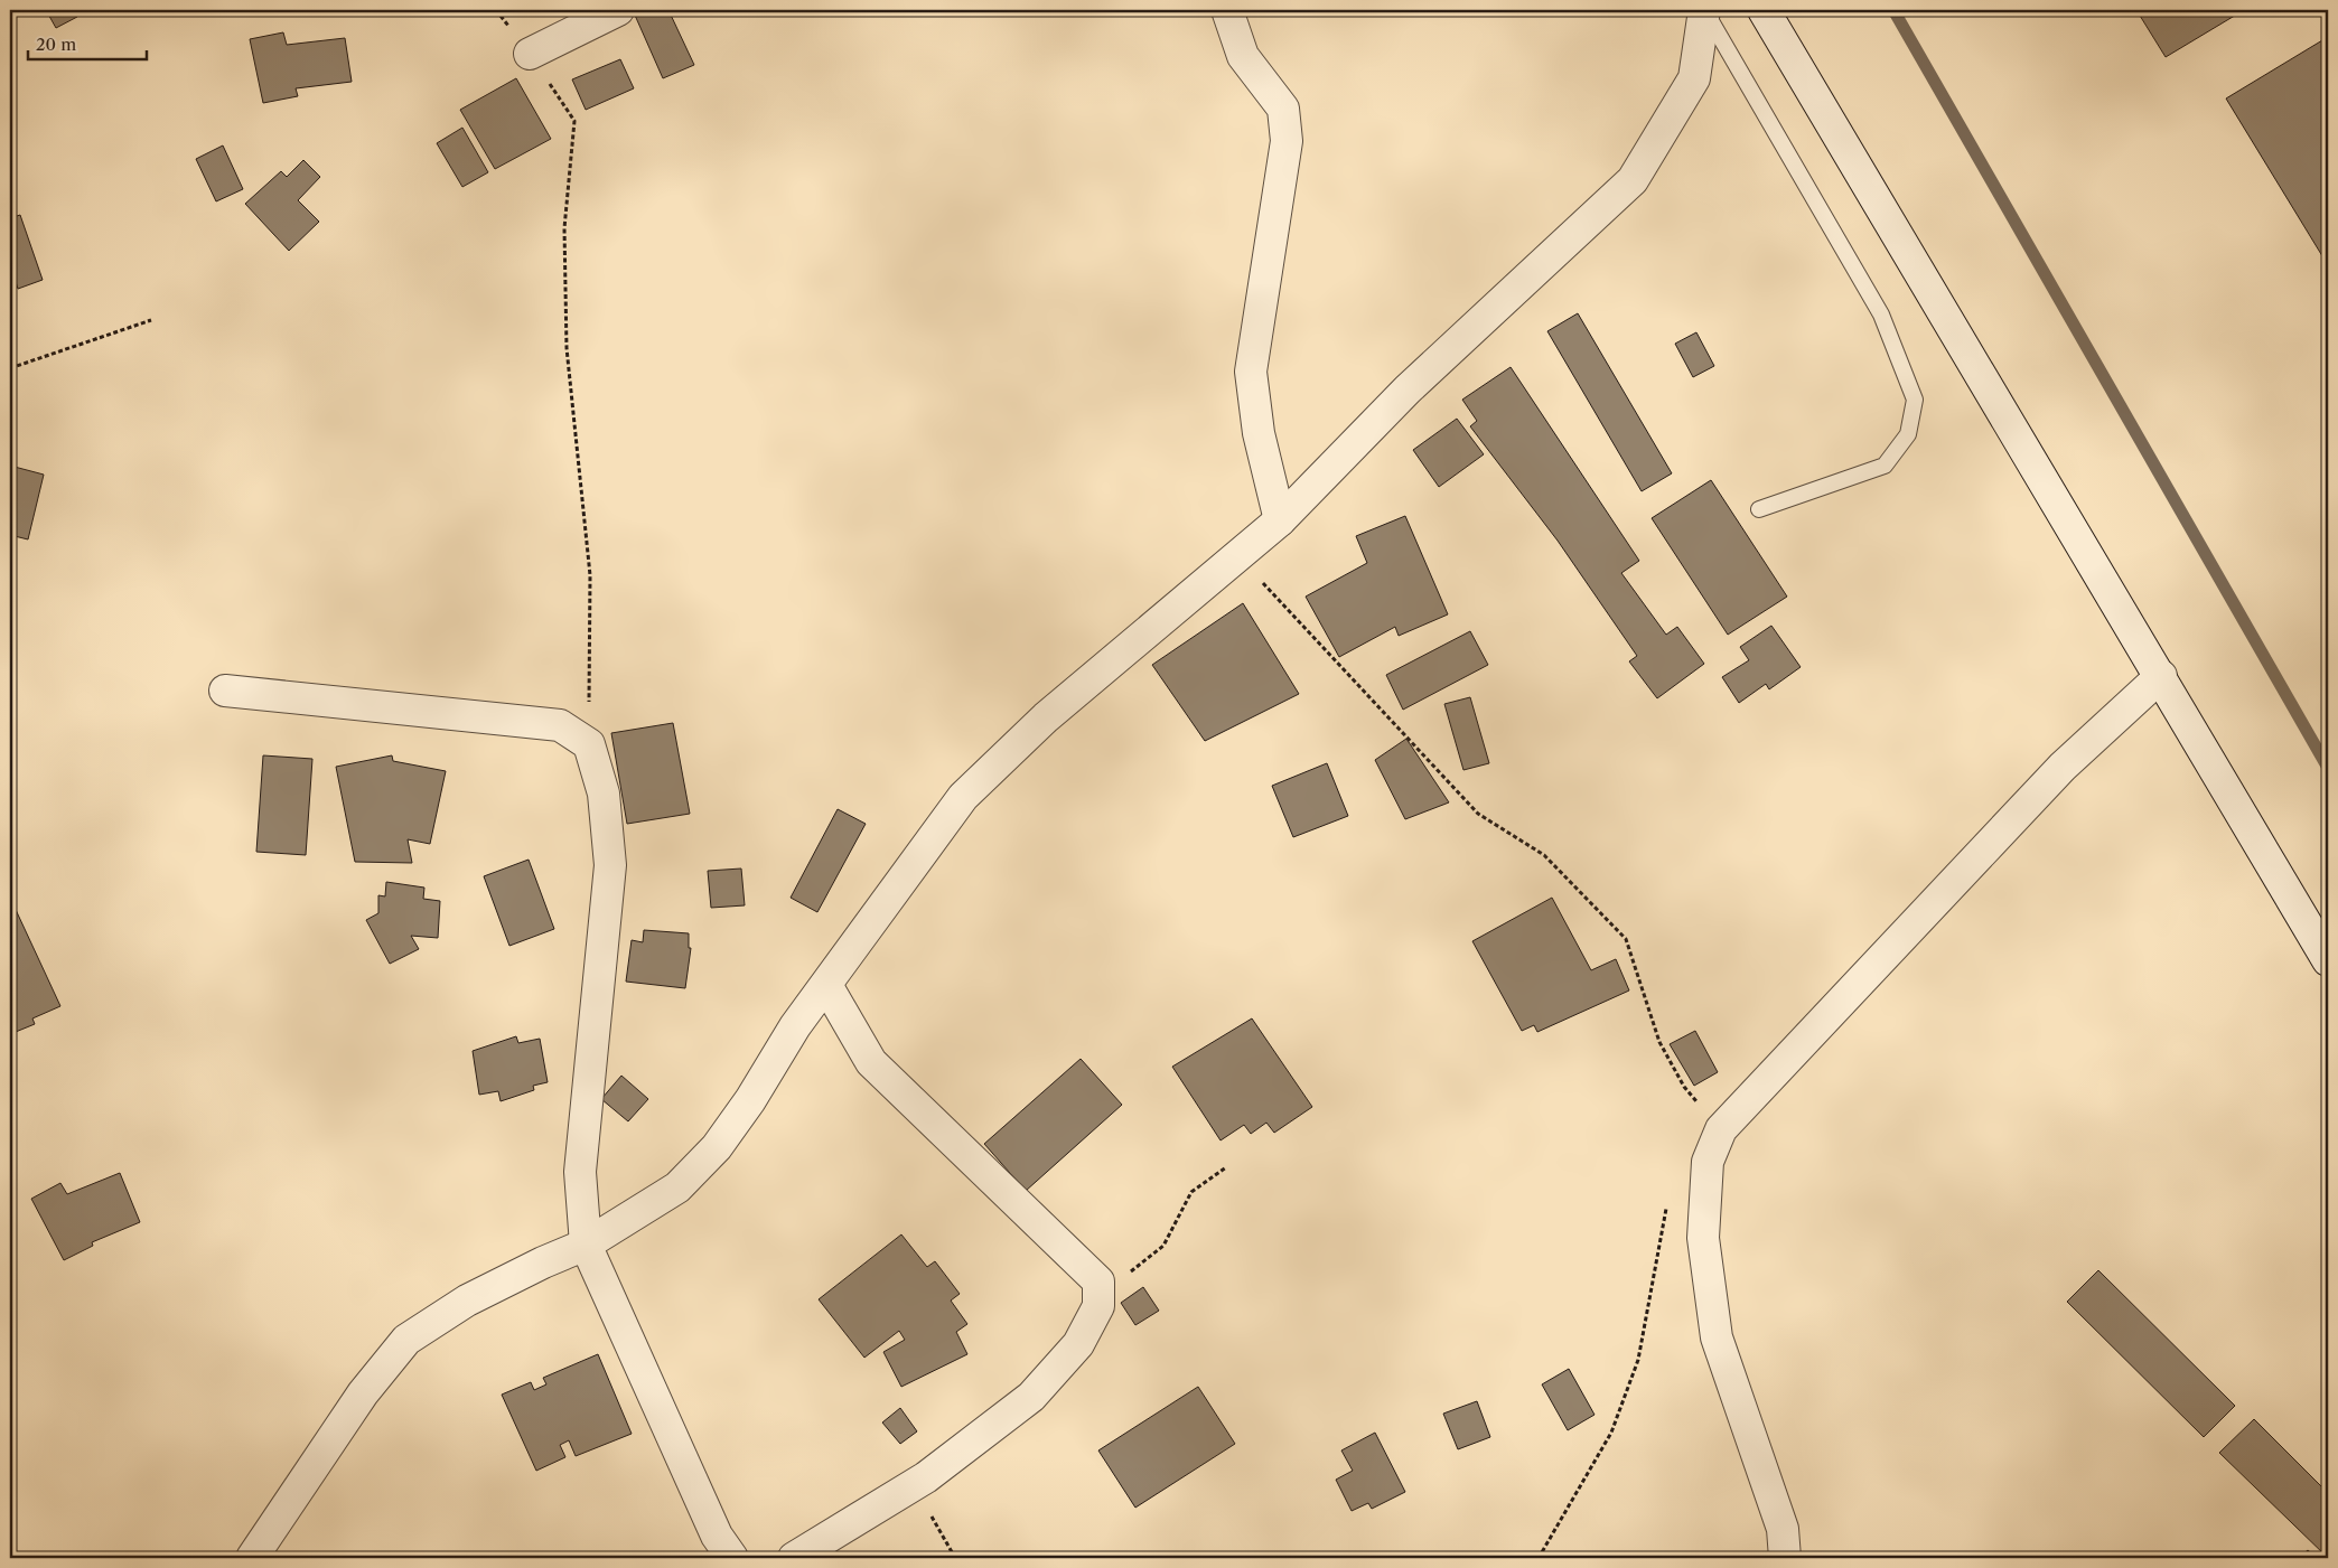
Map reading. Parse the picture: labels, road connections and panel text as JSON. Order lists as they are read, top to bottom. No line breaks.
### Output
{"scale_bar":"20 m"}
